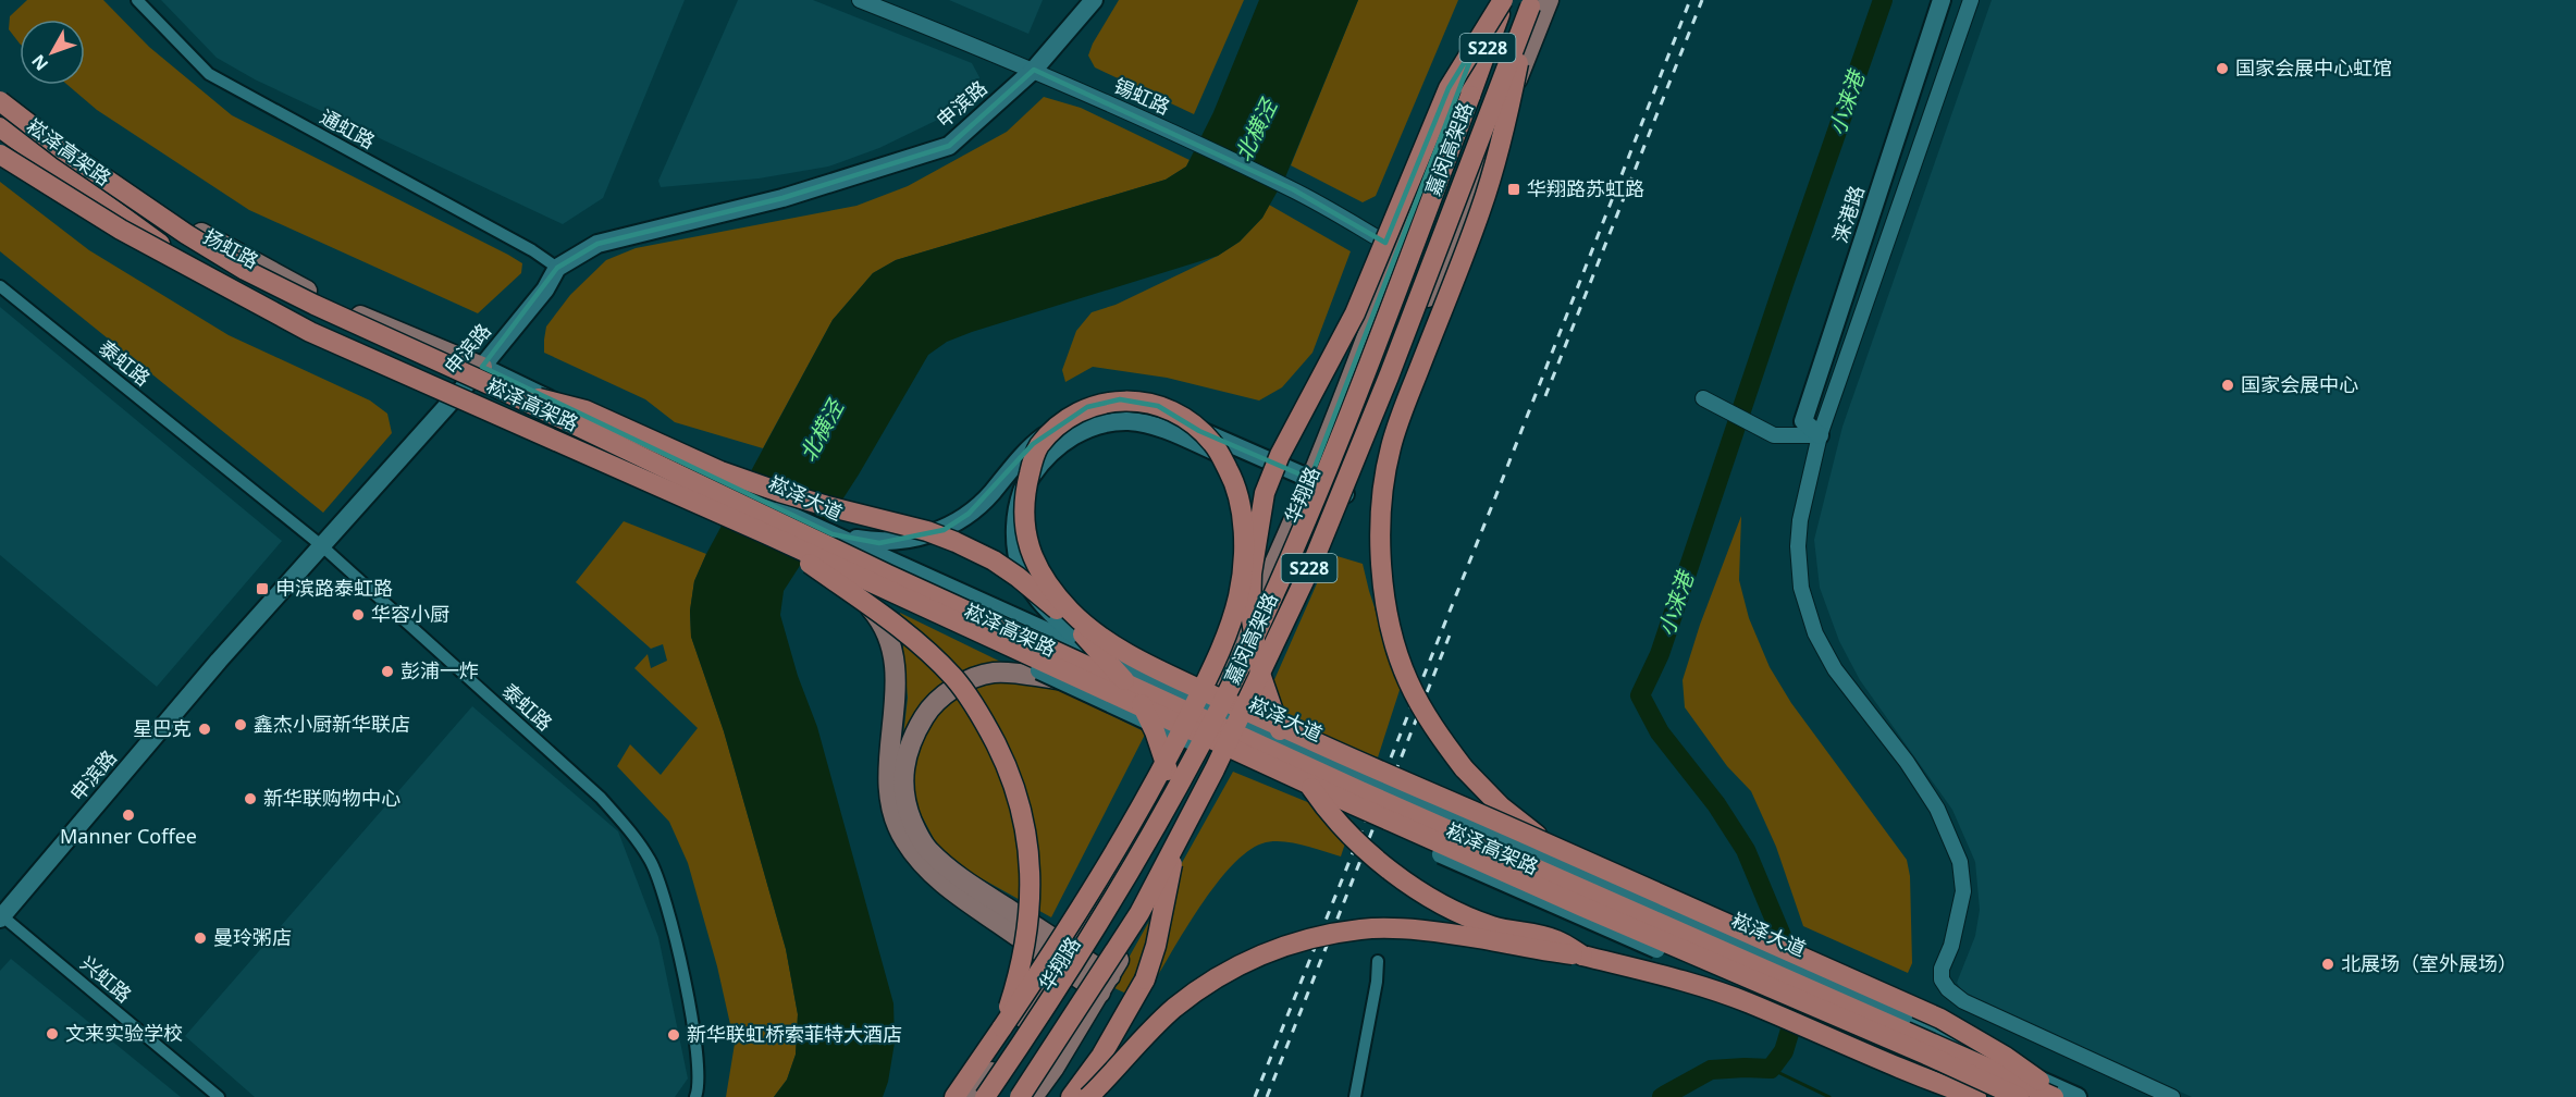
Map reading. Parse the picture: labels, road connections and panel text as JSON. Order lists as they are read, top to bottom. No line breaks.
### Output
{"streets":{"highway":["S228","嘉闵高架路","崧泽高架路"],"main road":["申滨路","涞港路","扬虹路","华翔路","崧泽大道"],"street":["锡虹路","通虹路","泰虹路","兴虹路"]},"crossings":[["锡虹路","申滨路"],["锡虹路","华翔路"],["申滨路","通虹路"],["申滨路","扬虹路"],["申滨路","泰虹路"],["申滨路","崧泽大道"],["申滨路","兴虹路"],["嘉闵高架路","华翔路"],["崧泽高架路","扬虹路"],["扬虹路","崧泽大道"]],"water":["小涞港","北横泾"],"places":{"other":["国家会展中心虹馆","国家会展中心","华容小厨","彭浦一炸","鑫杰小厨新华联店","星巴克","新华联购物中心","Manner Coffee","曼玲粥店","北展场（室外展场）","文来实验学校","新华联虹桥索菲特大酒店"],"transit":["华翔路苏虹路","申滨路泰虹路"]},"north":"bottom left"}
